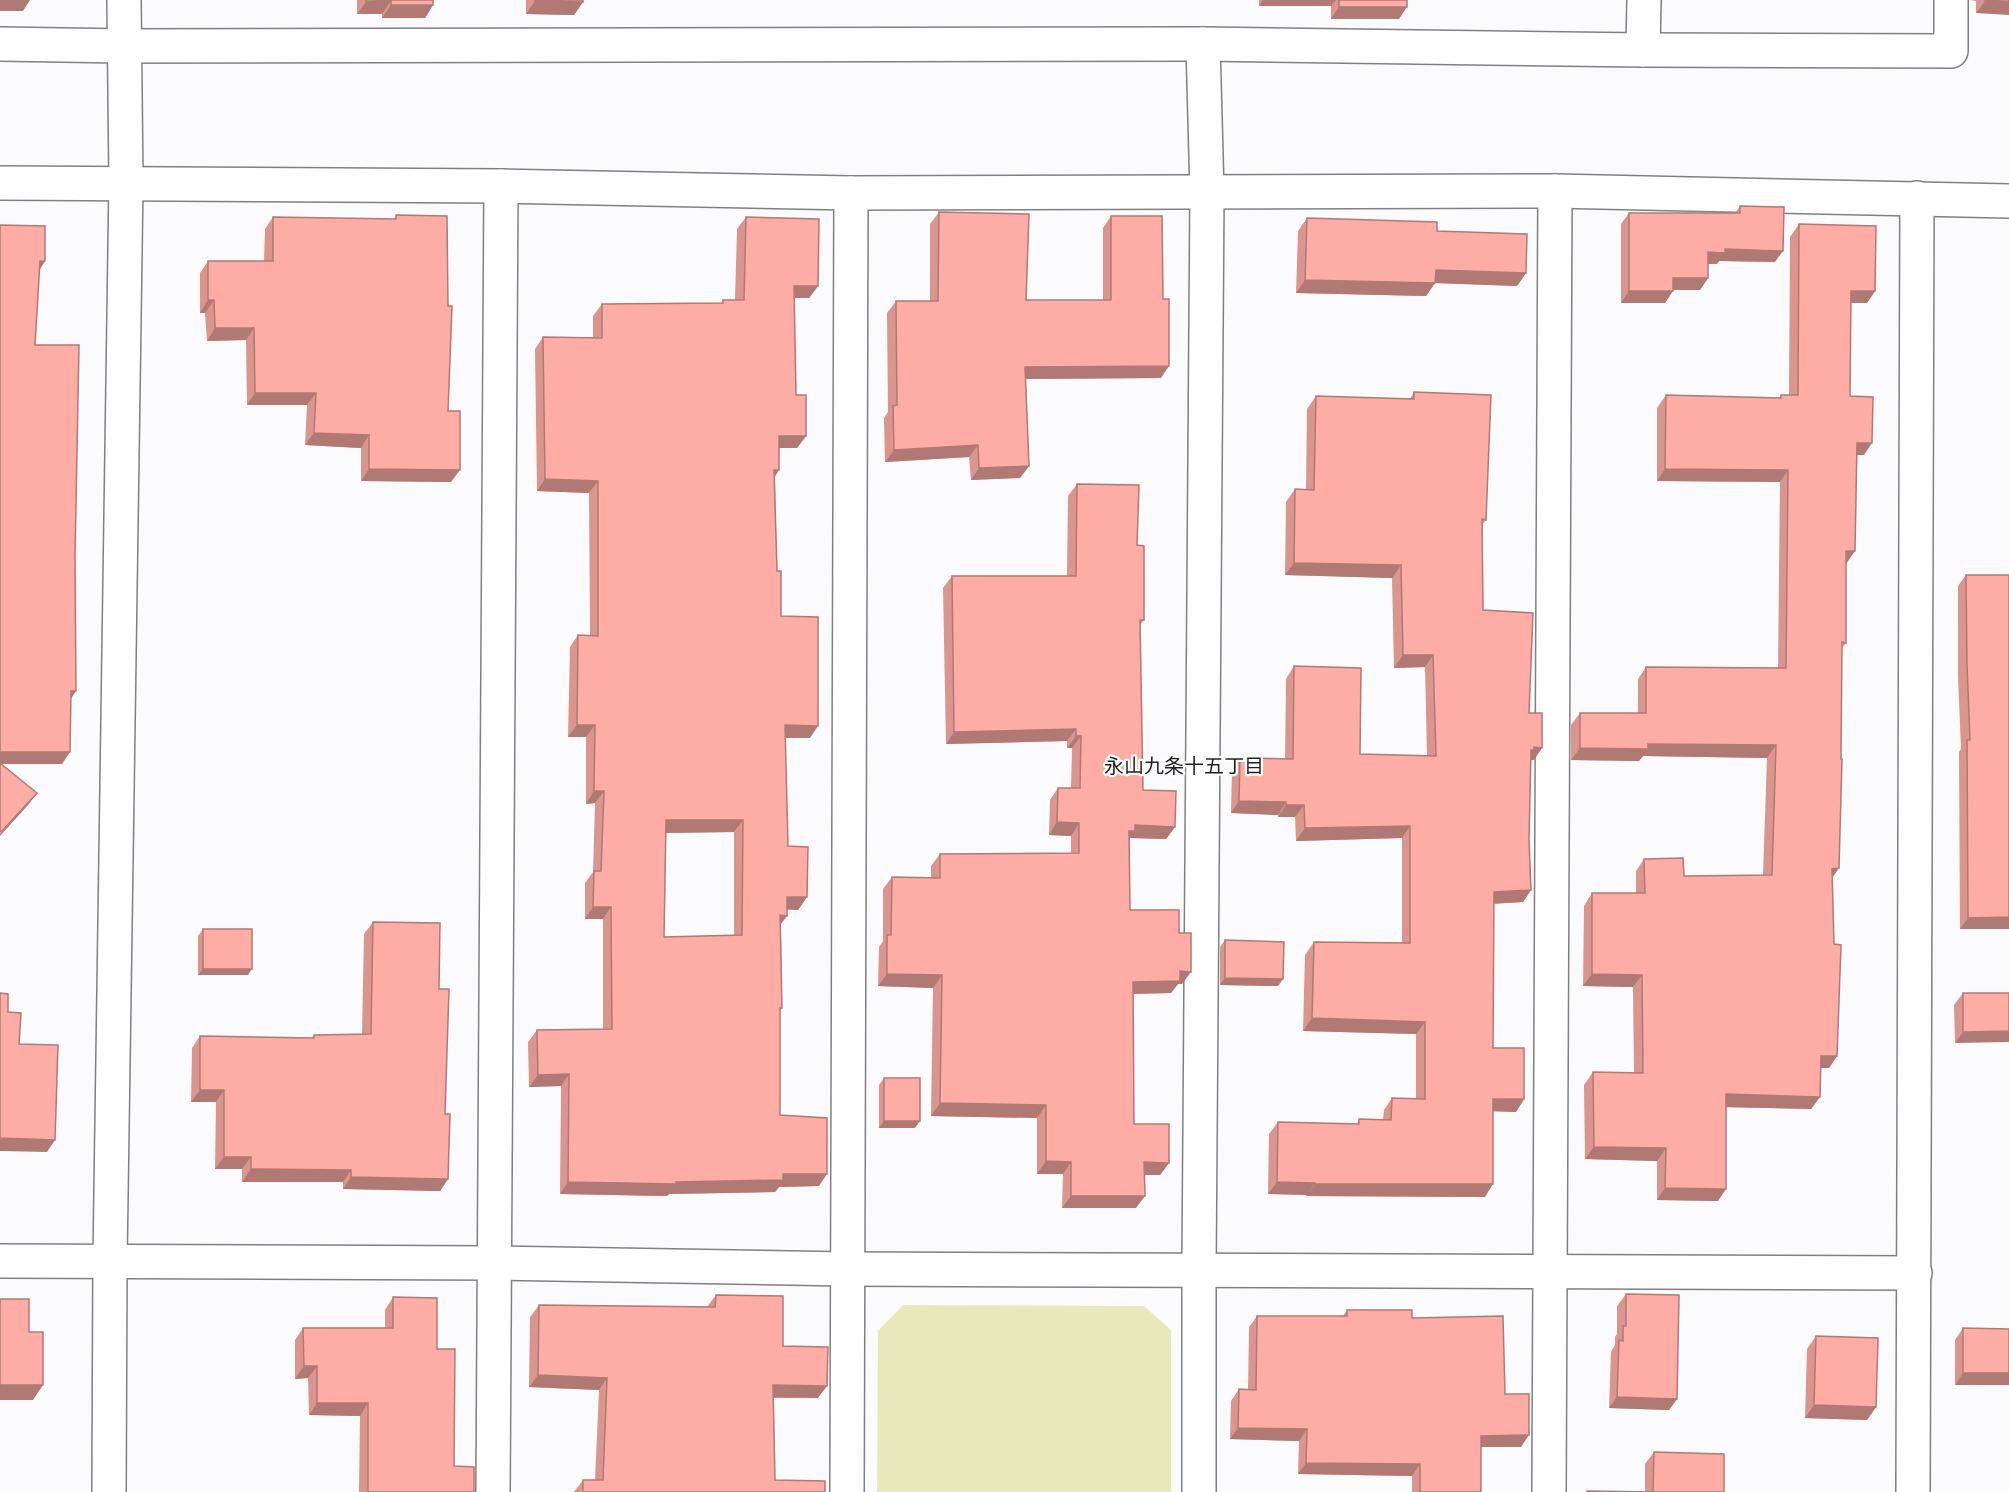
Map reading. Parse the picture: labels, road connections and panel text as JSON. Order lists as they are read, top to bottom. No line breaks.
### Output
{"districts":["永山九条十五丁目"]}
